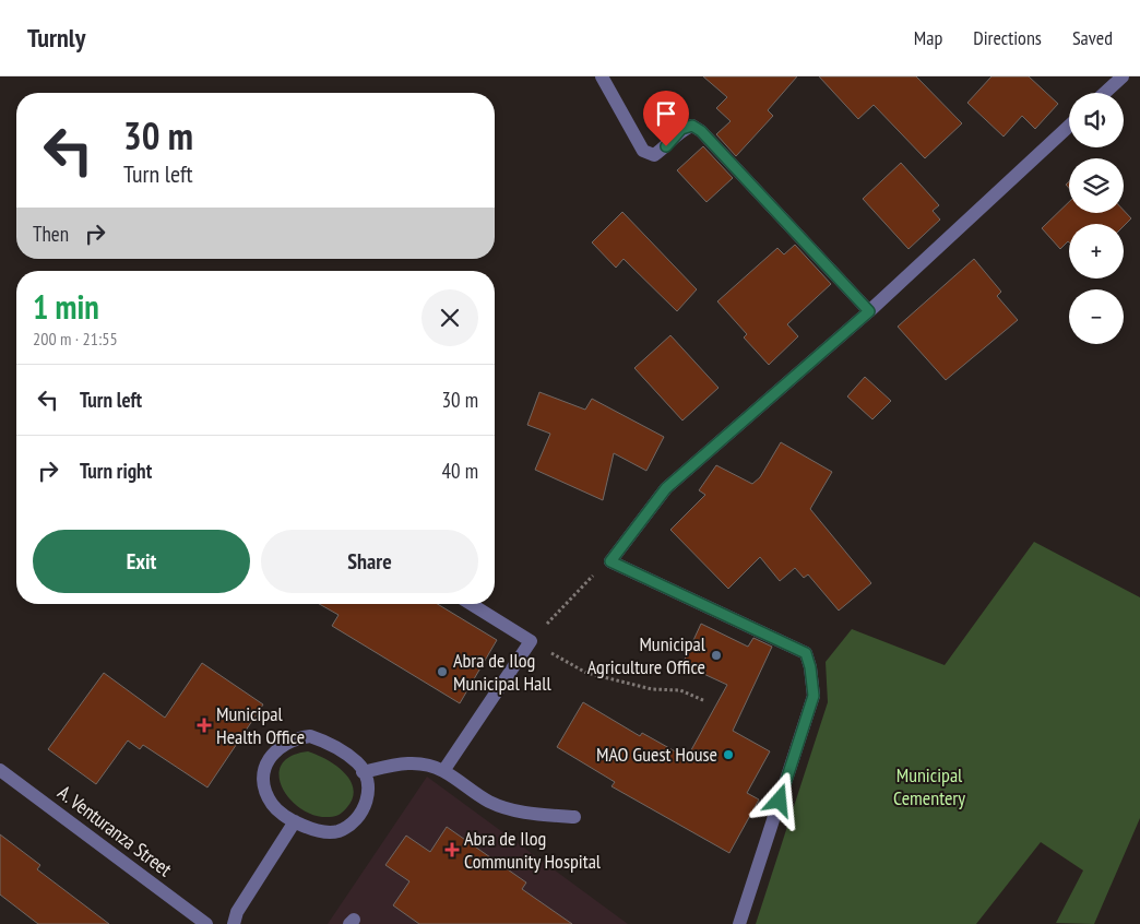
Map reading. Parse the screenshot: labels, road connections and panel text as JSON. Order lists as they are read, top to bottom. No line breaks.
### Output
{"streets":{"street":["A. Venturanza Street"]},"parks":["Municipal Cementery"],"places":{"other":["Municipal Agriculture Office","Abra de Ilog Municipal Hall","MAO Guest House"],"health":["Municipal Health Office","Abra de Ilog Community Hospital"]},"page":{"header":"Turnly","nav":["Map","Directions","Saved"],"map_buttons":["+","−"],"turn":["30 m","Turn left"],"then":"Then","heading":["1 min","200 m · 21:55"],"list":[{"name":"Turn left","value":"30 m"},{"name":"Turn right","value":"40 m"}],"buttons":["Exit","Share"]}}
